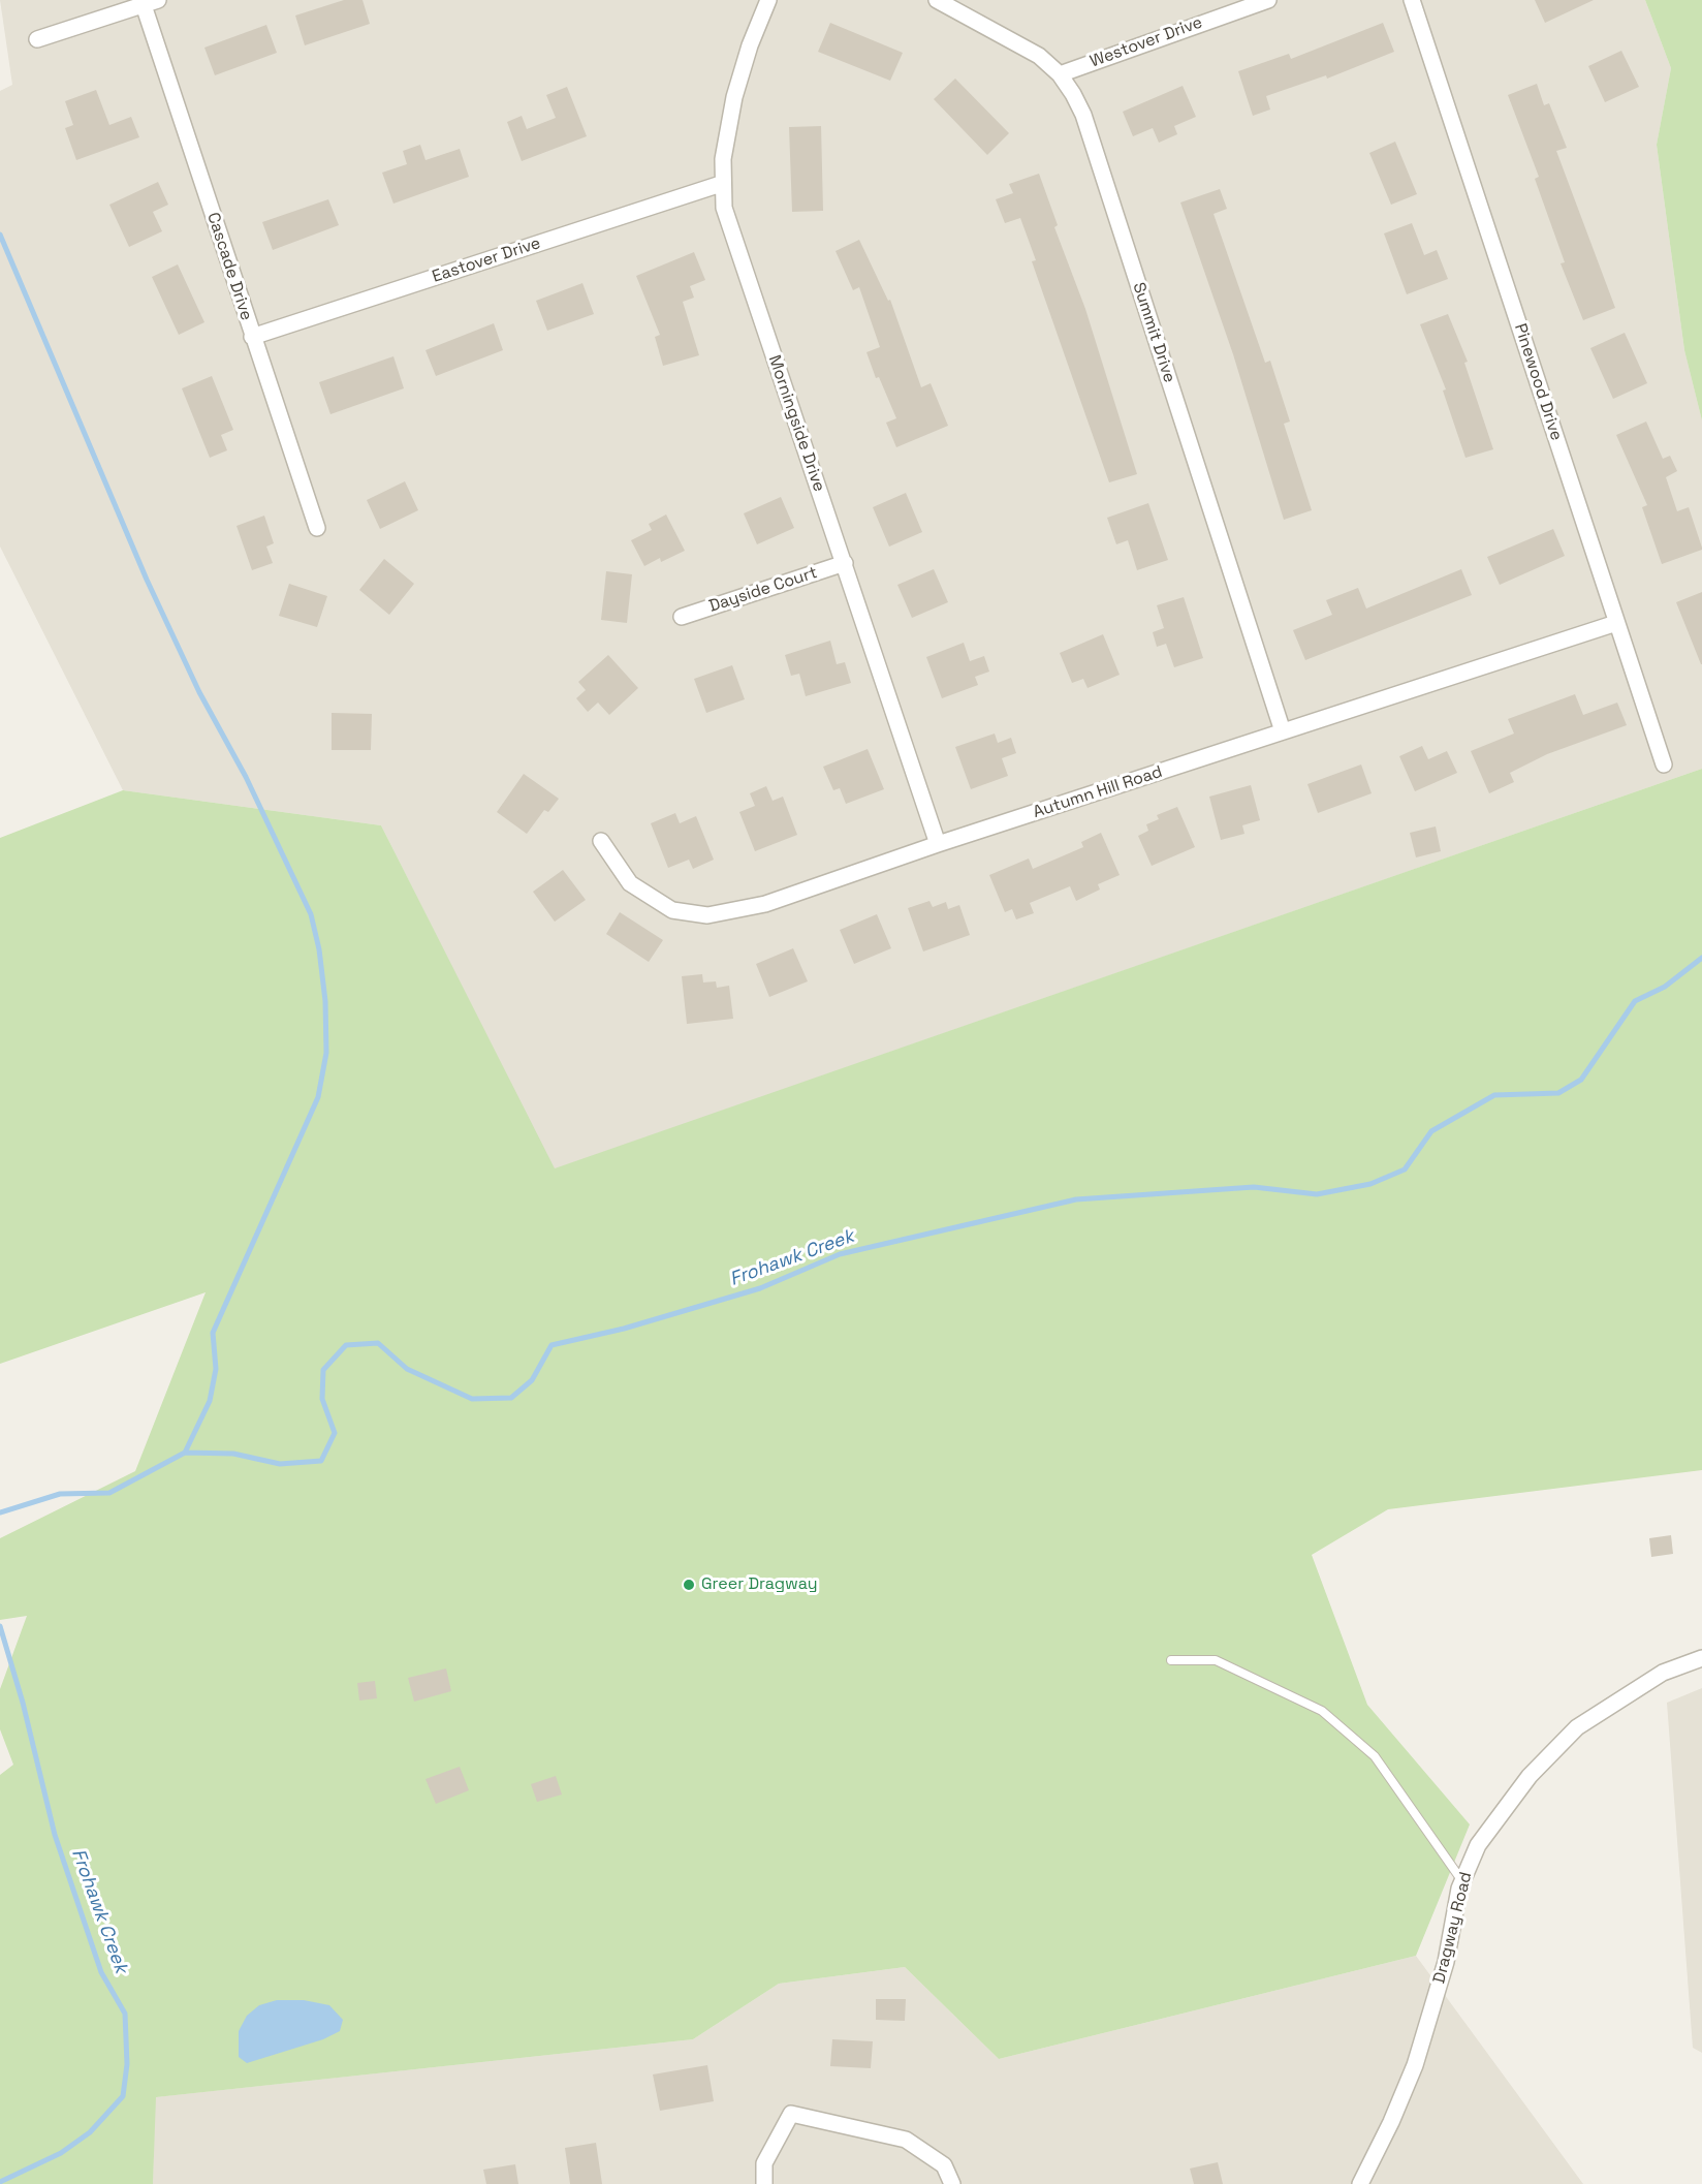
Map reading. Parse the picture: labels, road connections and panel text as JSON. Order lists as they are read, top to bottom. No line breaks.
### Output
{"streets":{"street":["Westover Drive","Eastover Drive","Cascade Drive","Summit Drive","Pinewood Drive","Morningside Drive","Dayside Court","Autumn Hill Road","Dragway Road"]},"crossings":[["Westover Drive","Summit Drive"],["Eastover Drive","Cascade Drive"],["Eastover Drive","Morningside Drive"],["Summit Drive","Autumn Hill Road"],["Pinewood Drive","Autumn Hill Road"],["Morningside Drive","Dayside Court"],["Morningside Drive","Autumn Hill Road"]],"water":["Frohawk Creek"],"places":["Greer Dragway"]}
